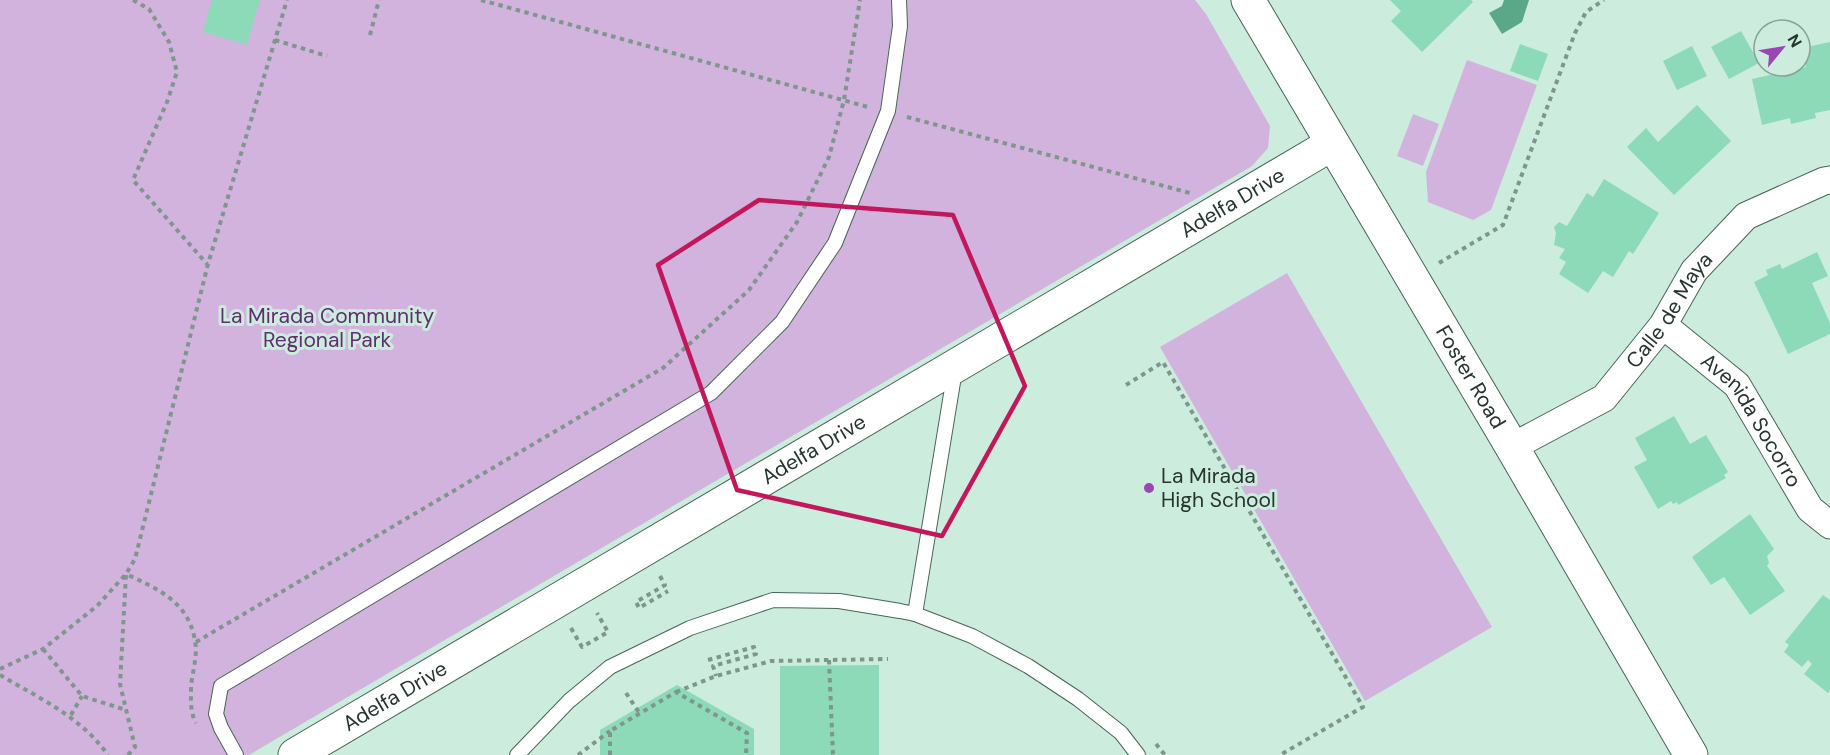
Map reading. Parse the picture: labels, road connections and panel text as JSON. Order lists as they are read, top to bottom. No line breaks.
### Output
{"streets":{"street":["Adelfa Drive","Calle de Maya","Foster Road","Avenida Socorro"]},"crossings":[["Adelfa Drive","Foster Road"],["Calle de Maya","Foster Road"],["Calle de Maya","Avenida Socorro"]],"parks":["La Mirada Community Regional Park"],"places":["La Mirada High School"],"north":"top right"}
